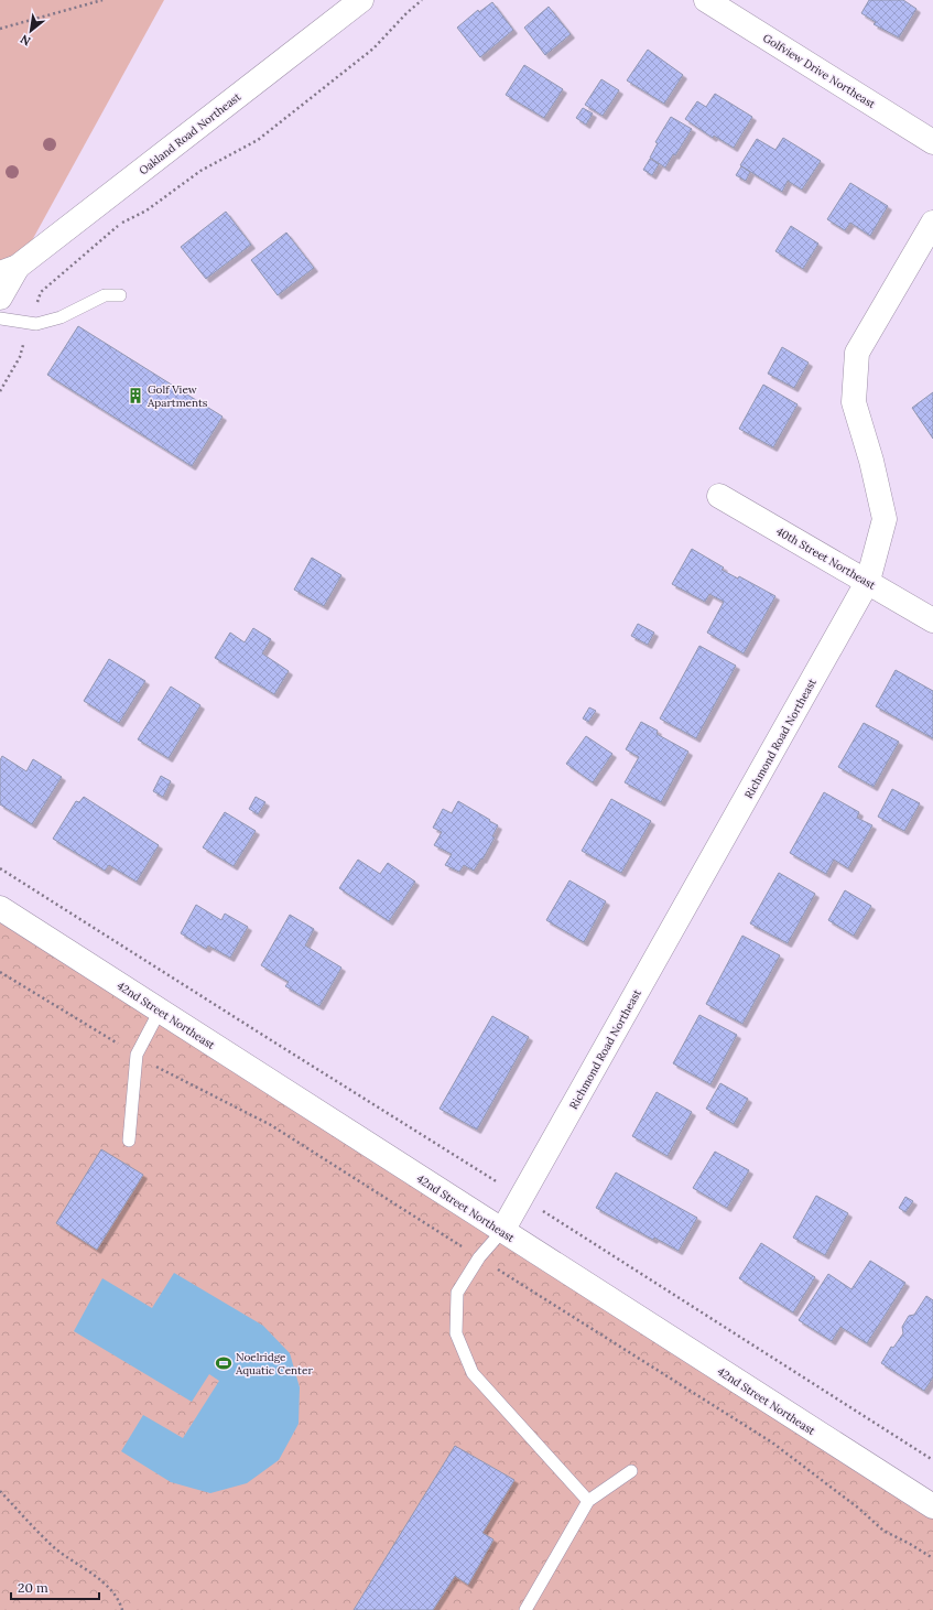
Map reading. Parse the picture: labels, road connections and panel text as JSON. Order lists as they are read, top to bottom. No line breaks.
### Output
{"streets":{"street":["Golfview Drive Northeast","Oakland Road Northeast","40th Street Northeast","Richmond Road Northeast","42nd Street Northeast"]},"crossings":[["40th Street Northeast","Richmond Road Northeast"],["Richmond Road Northeast","42nd Street Northeast"]],"places":{"building":["Golf View Apartments"],"sports":["Noelridge Aquatic Center"]},"scale_bar":"20 m","north":"bottom left"}
